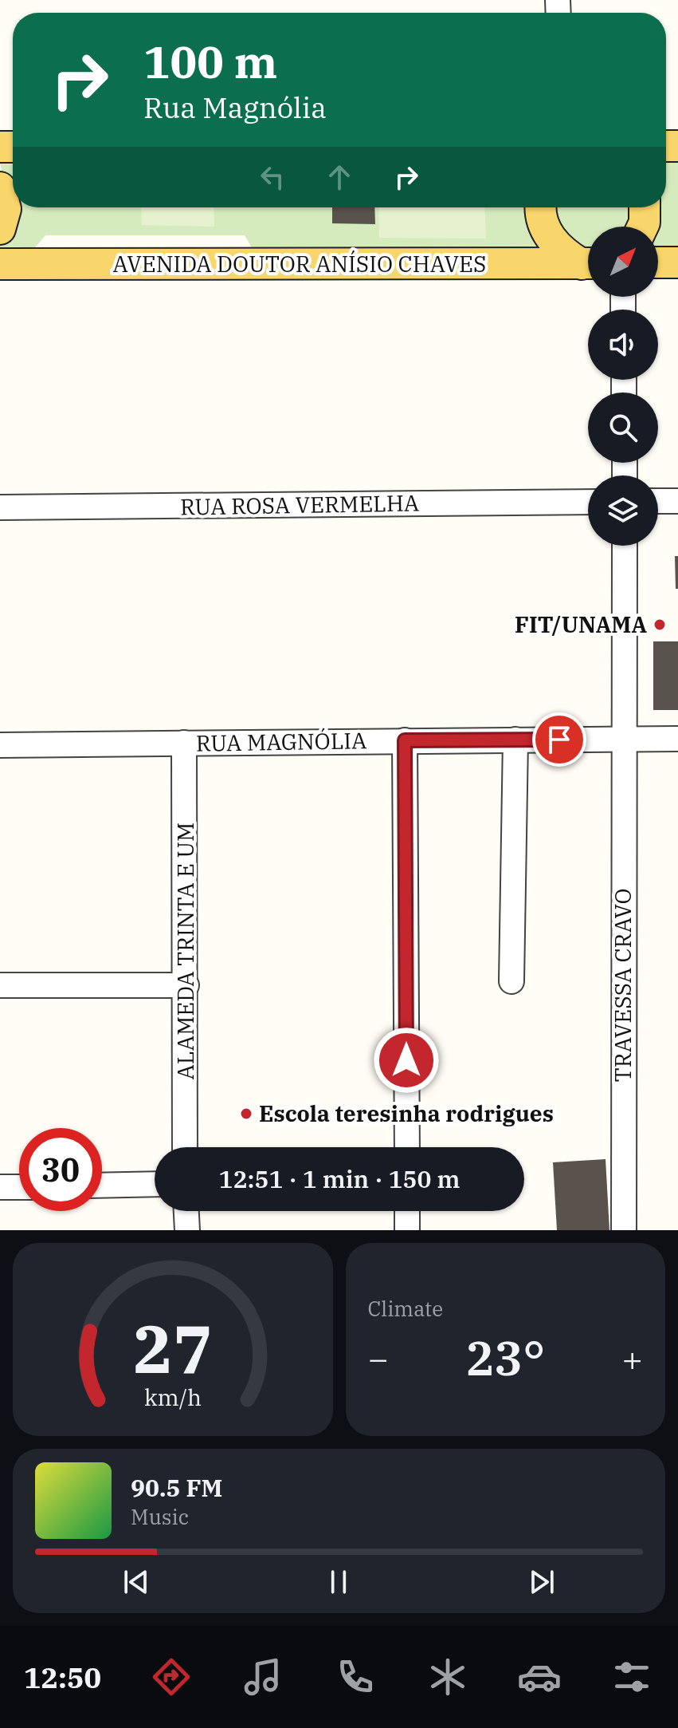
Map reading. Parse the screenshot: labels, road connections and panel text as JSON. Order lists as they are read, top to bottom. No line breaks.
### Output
{"streets":{"main road":["AVENIDA DOUTOR ANÍSIO CHAVES"],"street":["RUA ROSA VERMELHA","RUA MAGNÓLIA","ALAMEDA TRINTA E UM","TRAVESSA CRAVO"]},"crossings":[["RUA MAGNÓLIA","ALAMEDA TRINTA E UM"],["RUA MAGNÓLIA","TRAVESSA CRAVO"]],"places":["FIT/UNAMA","Escola teresinha rodrigues"],"north":"top right","page":{"turn":["100 m","Rua Magnólia"],"limit":"30","trip":"12:51 · 1 min · 150 m","tile":"Climate","heat":["−","23°","+"],"song":["90.5 FM","Music"],"tabs":"12:50","gauge":["27","km/h"]}}
